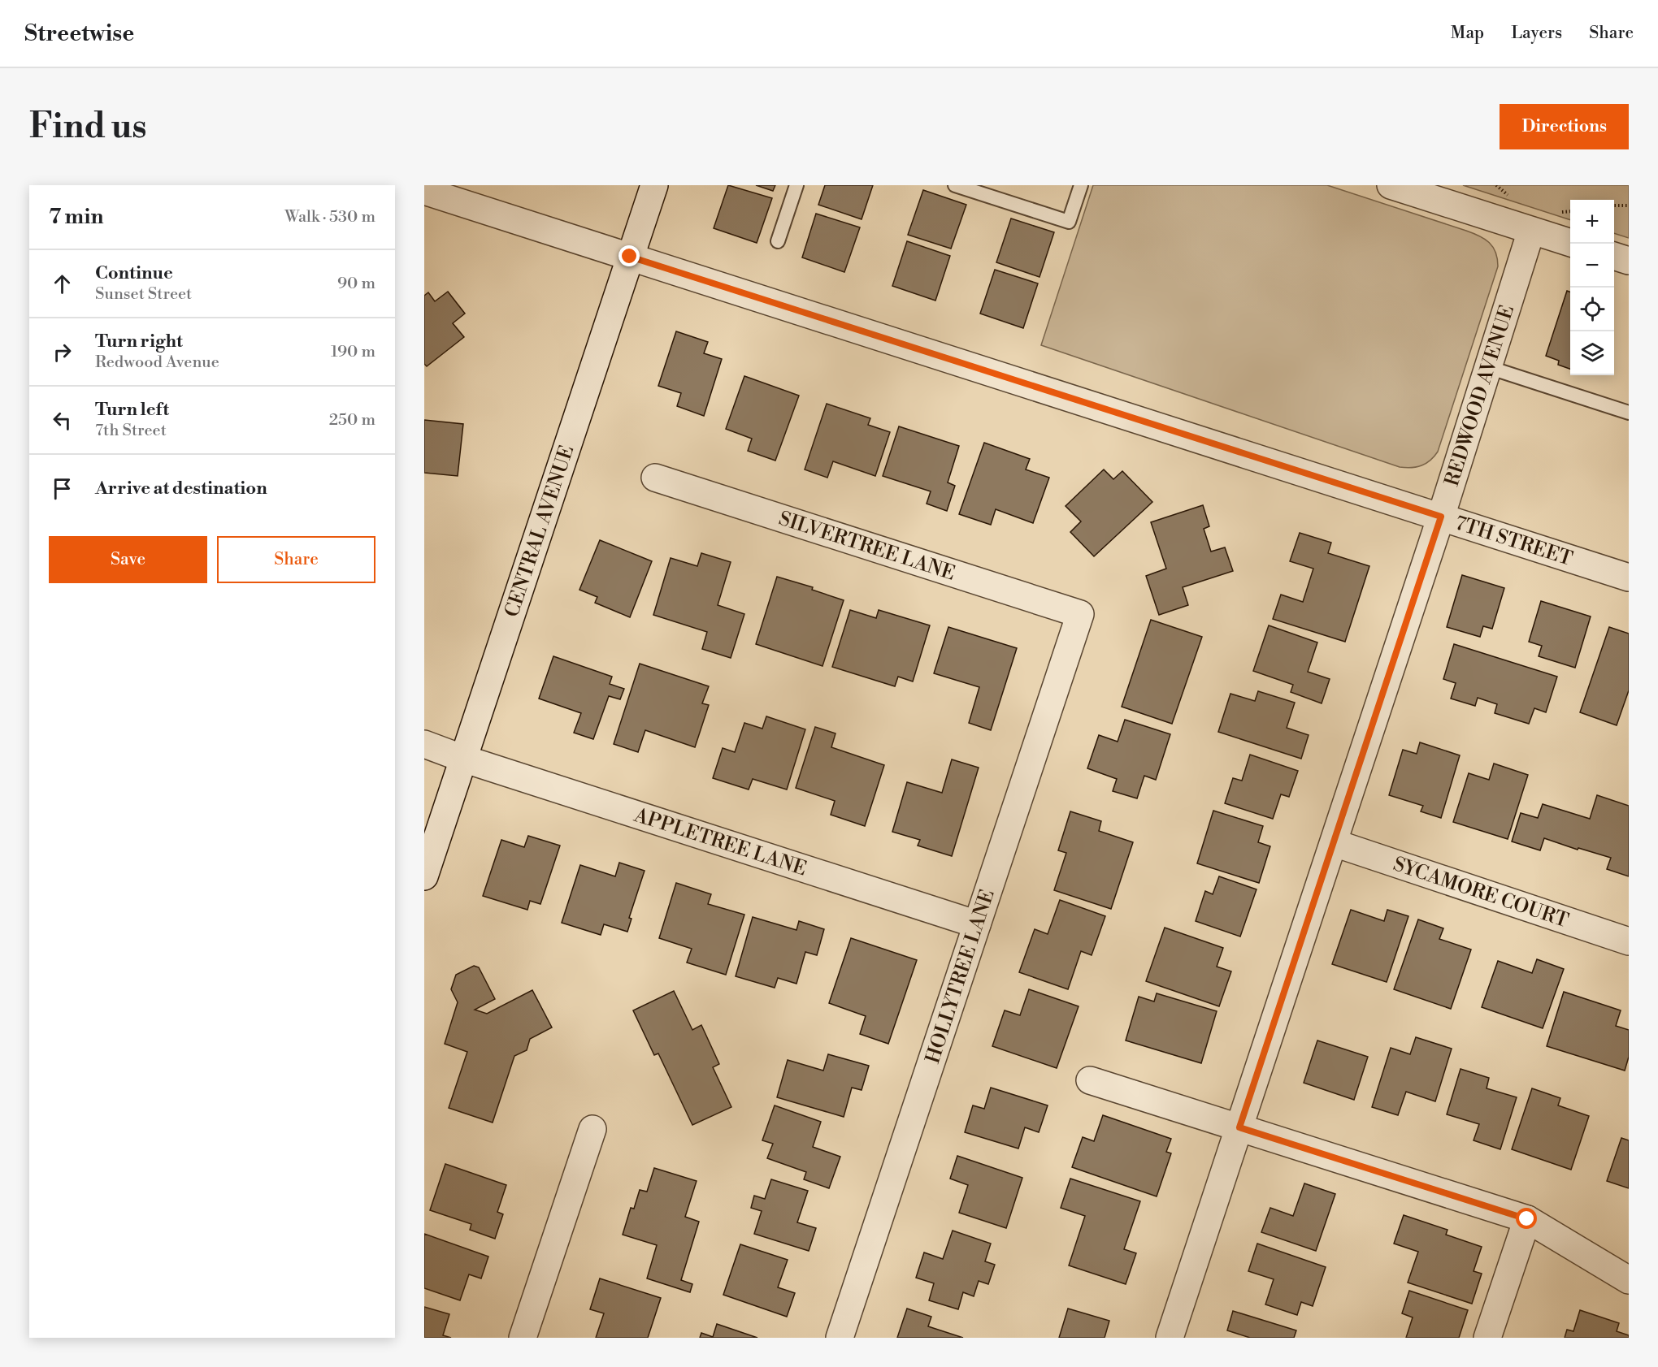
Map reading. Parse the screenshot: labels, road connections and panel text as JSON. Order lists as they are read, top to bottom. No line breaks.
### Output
{"streets":{"street":["REDWOOD AVENUE","CENTRAL AVENUE","7TH STREET","SILVERTREE LANE","APPLETREE LANE","SYCAMORE COURT","HOLLYTREE LANE"]},"crossings":[["REDWOOD AVENUE","7TH STREET"],["REDWOOD AVENUE","SYCAMORE COURT"],["CENTRAL AVENUE","7TH STREET"],["CENTRAL AVENUE","APPLETREE LANE"],["SILVERTREE LANE","HOLLYTREE LANE"],["APPLETREE LANE","HOLLYTREE LANE"]],"page":{"header":"Streetwise","nav":["Map","Layers","Share"],"buttons":["Directions",["Save","Share"]],"title":"Find us","heading":["7 min","Walk · 530 m"],"map_buttons":["+","−"],"list":[["Continue","Sunset Street","90 m"],["Turn right","Redwood Avenue","190 m"],["Turn left","7th Street","250 m"],"Arrive at destination"]}}
